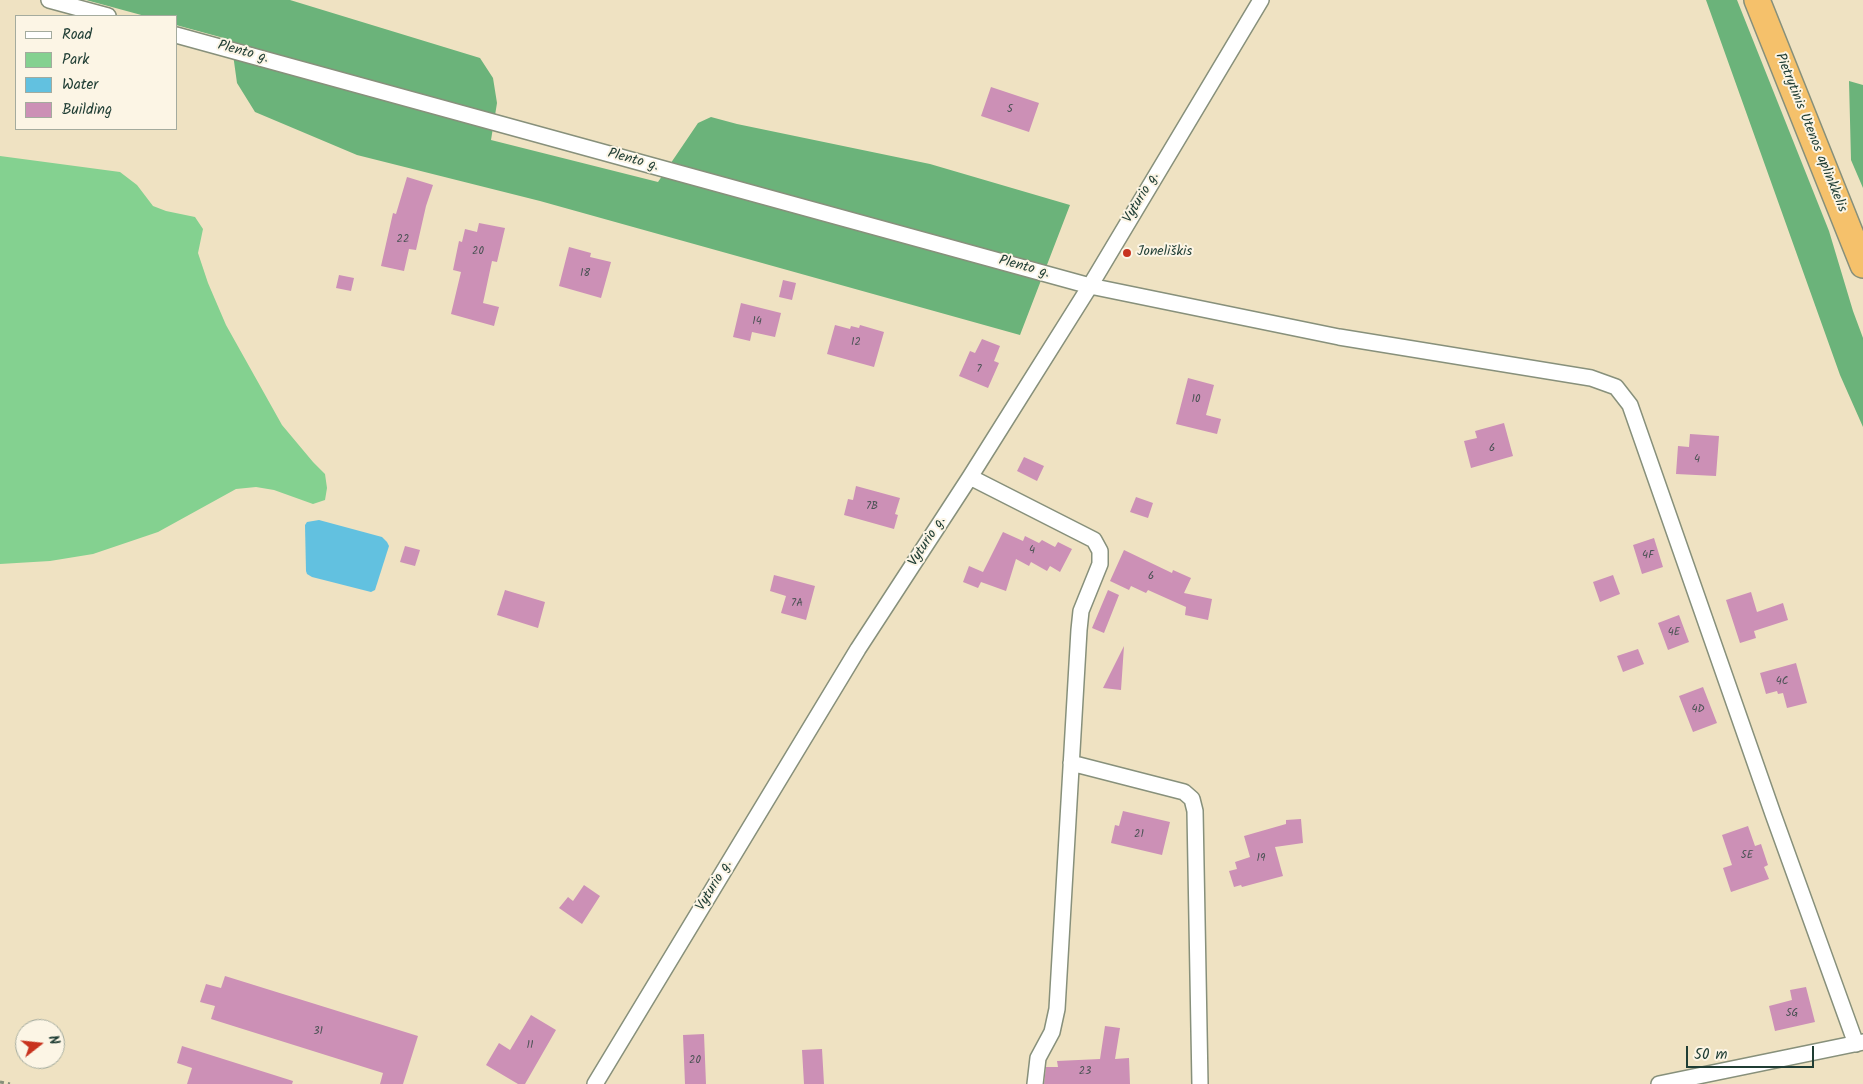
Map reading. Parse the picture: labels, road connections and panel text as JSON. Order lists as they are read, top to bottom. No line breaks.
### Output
{"streets":{"highway":["Pietrytinis Utenos aplinkkelis"],"street":["Plento g.","Vyturio g."]},"crossings":[["Plento g.","Vyturio g."]],"places":["Joneliškis"],"house_numbers":["5","22","20","18","14","12","7","10","6","4","7B","4","4F","6","7A","4E","4C","4D","21","5E","19","5G","31","11","20","23"],"legend":["Road","Park","Water","Building"],"scale_bar":"50 m","north":"right"}
